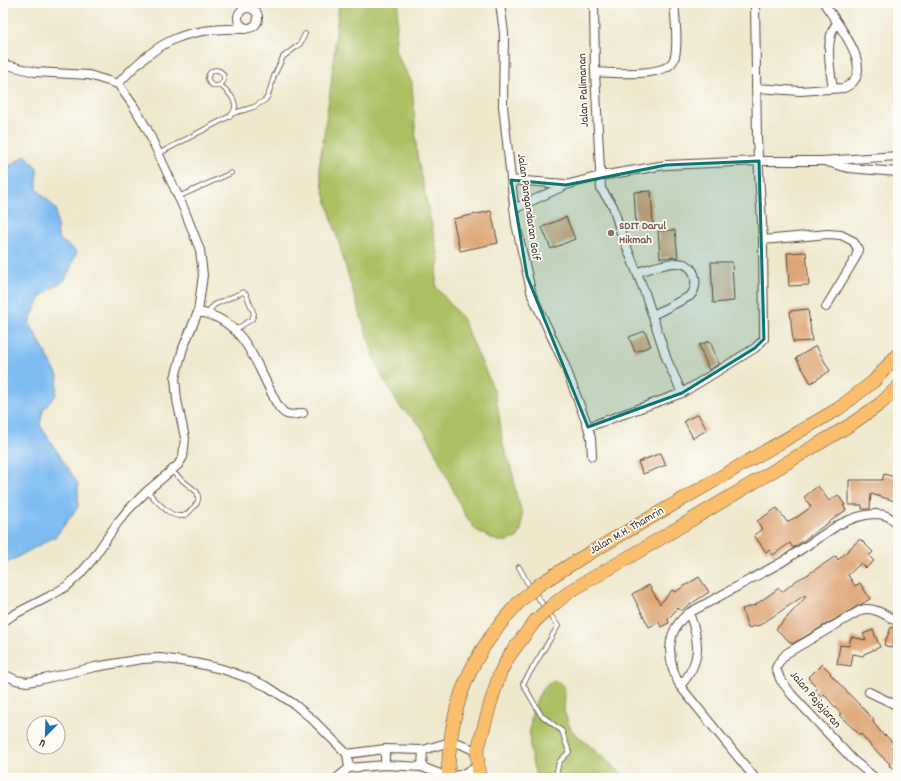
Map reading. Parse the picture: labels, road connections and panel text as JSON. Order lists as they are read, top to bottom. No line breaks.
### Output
{"streets":{"main road":["Jalan M.H. Thamrin"],"street":["Jalan Palimanan","Jalan Pangandaran Golf","Jalan Pajajaran"]},"places":["SDIT Darul Hikmah"],"north":"bottom left"}
